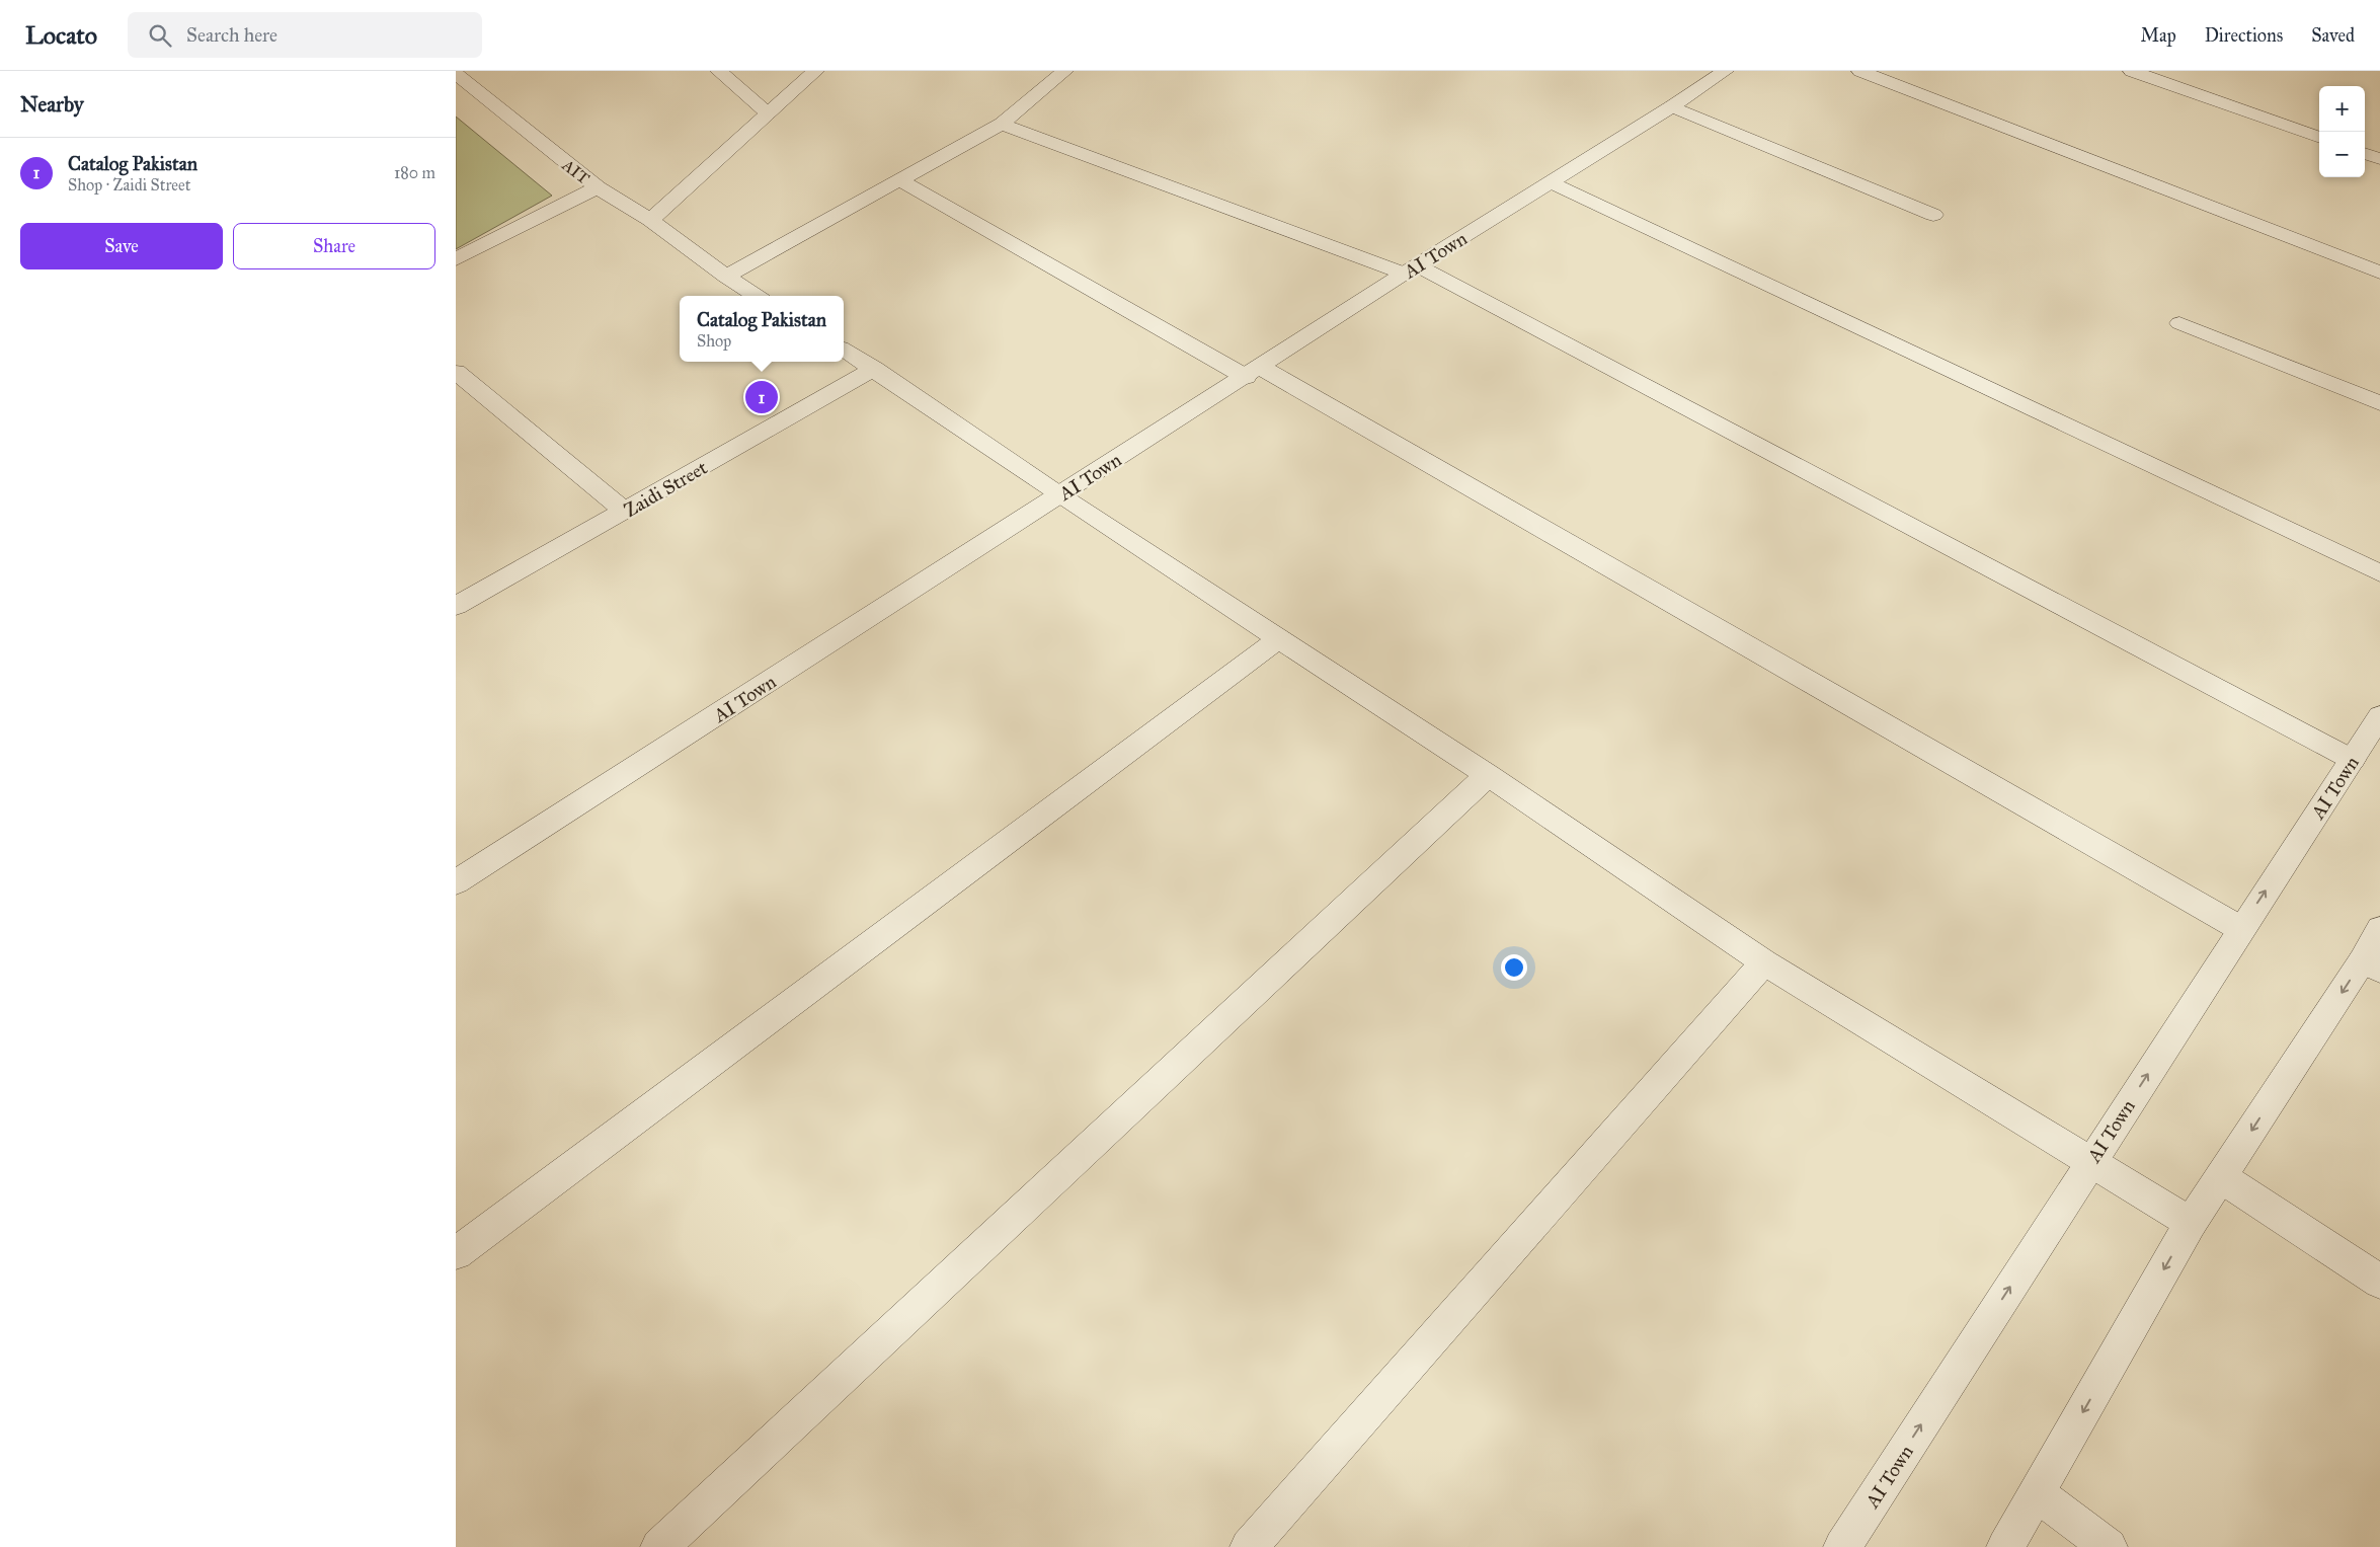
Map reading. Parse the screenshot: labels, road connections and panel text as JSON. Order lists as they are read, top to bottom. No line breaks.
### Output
{"streets":{"street":["AIT","AI Town","Zaidi Street"]},"page":{"header":"Locato","search":"Search here","nav":["Map","Directions","Saved"],"heading":"Nearby","map_buttons":["+","−"],"list":[{"mark":"1","name":"Catalog Pakistan","note":"Shop · Zaidi Street","value":"180 m"}],"buttons":["Save","Share"],"popup":["Catalog Pakistan","Shop"],"pins":"1"}}
